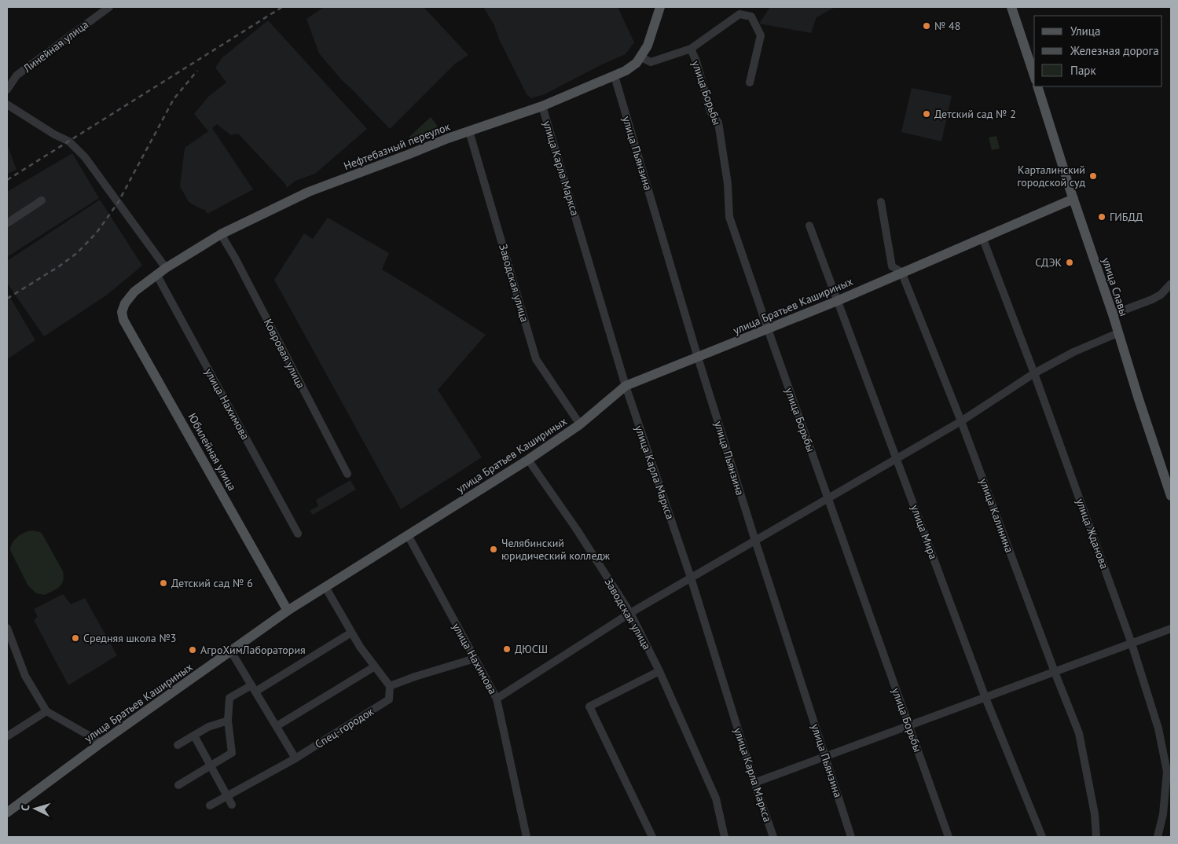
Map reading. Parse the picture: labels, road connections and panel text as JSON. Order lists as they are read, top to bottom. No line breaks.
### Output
{"streets":{"main road":["Нефтебазный переулок","улица Славы","улица Братьев Кашириных","Юбилейная улица"],"street":["Линейная улица","улица Борьбы","улица Пьянзина","улица Карла Маркса","Заводская улица","Ковровая улица","улица Нахимова","улица Калинина","улица Мира","улица Жданова","Спец-городок"]},"crossings":[["улица Борьбы","Нефтебазный переулок"],["улица Борьбы","улица Братьев Кашириных"],["Нефтебазный переулок","улица Пьянзина"],["Нефтебазный переулок","улица Карла Маркса"],["Нефтебазный переулок","Заводская улица"],["Нефтебазный переулок","Ковровая улица"],["Нефтебазный переулок","улица Нахимова"],["Нефтебазный переулок","Юбилейная улица"],["улица Пьянзина","улица Братьев Кашириных"],["улица Карла Маркса","улица Братьев Кашириных"],["Заводская улица","улица Братьев Кашириных"],["улица Славы","улица Братьев Кашириных"],["улица Братьев Кашириных","улица Нахимова"],["улица Братьев Кашириных","Юбилейная улица"],["улица Братьев Кашириных","улица Калинина"],["улица Братьев Кашириных","улица Мира"],["улица Братьев Кашириных","улица Жданова"]],"places":["№ 48","Детский сад № 2","Карталинский городской суд","ГИБДД","СДЭК","Челябинский юридический колледж","Детский сад № 6","Средняя школа №3","ДЮСШ","АгроХимЛаборатория"],"legend":["Улица","Железная дорога","Парк"],"north":"left"}
